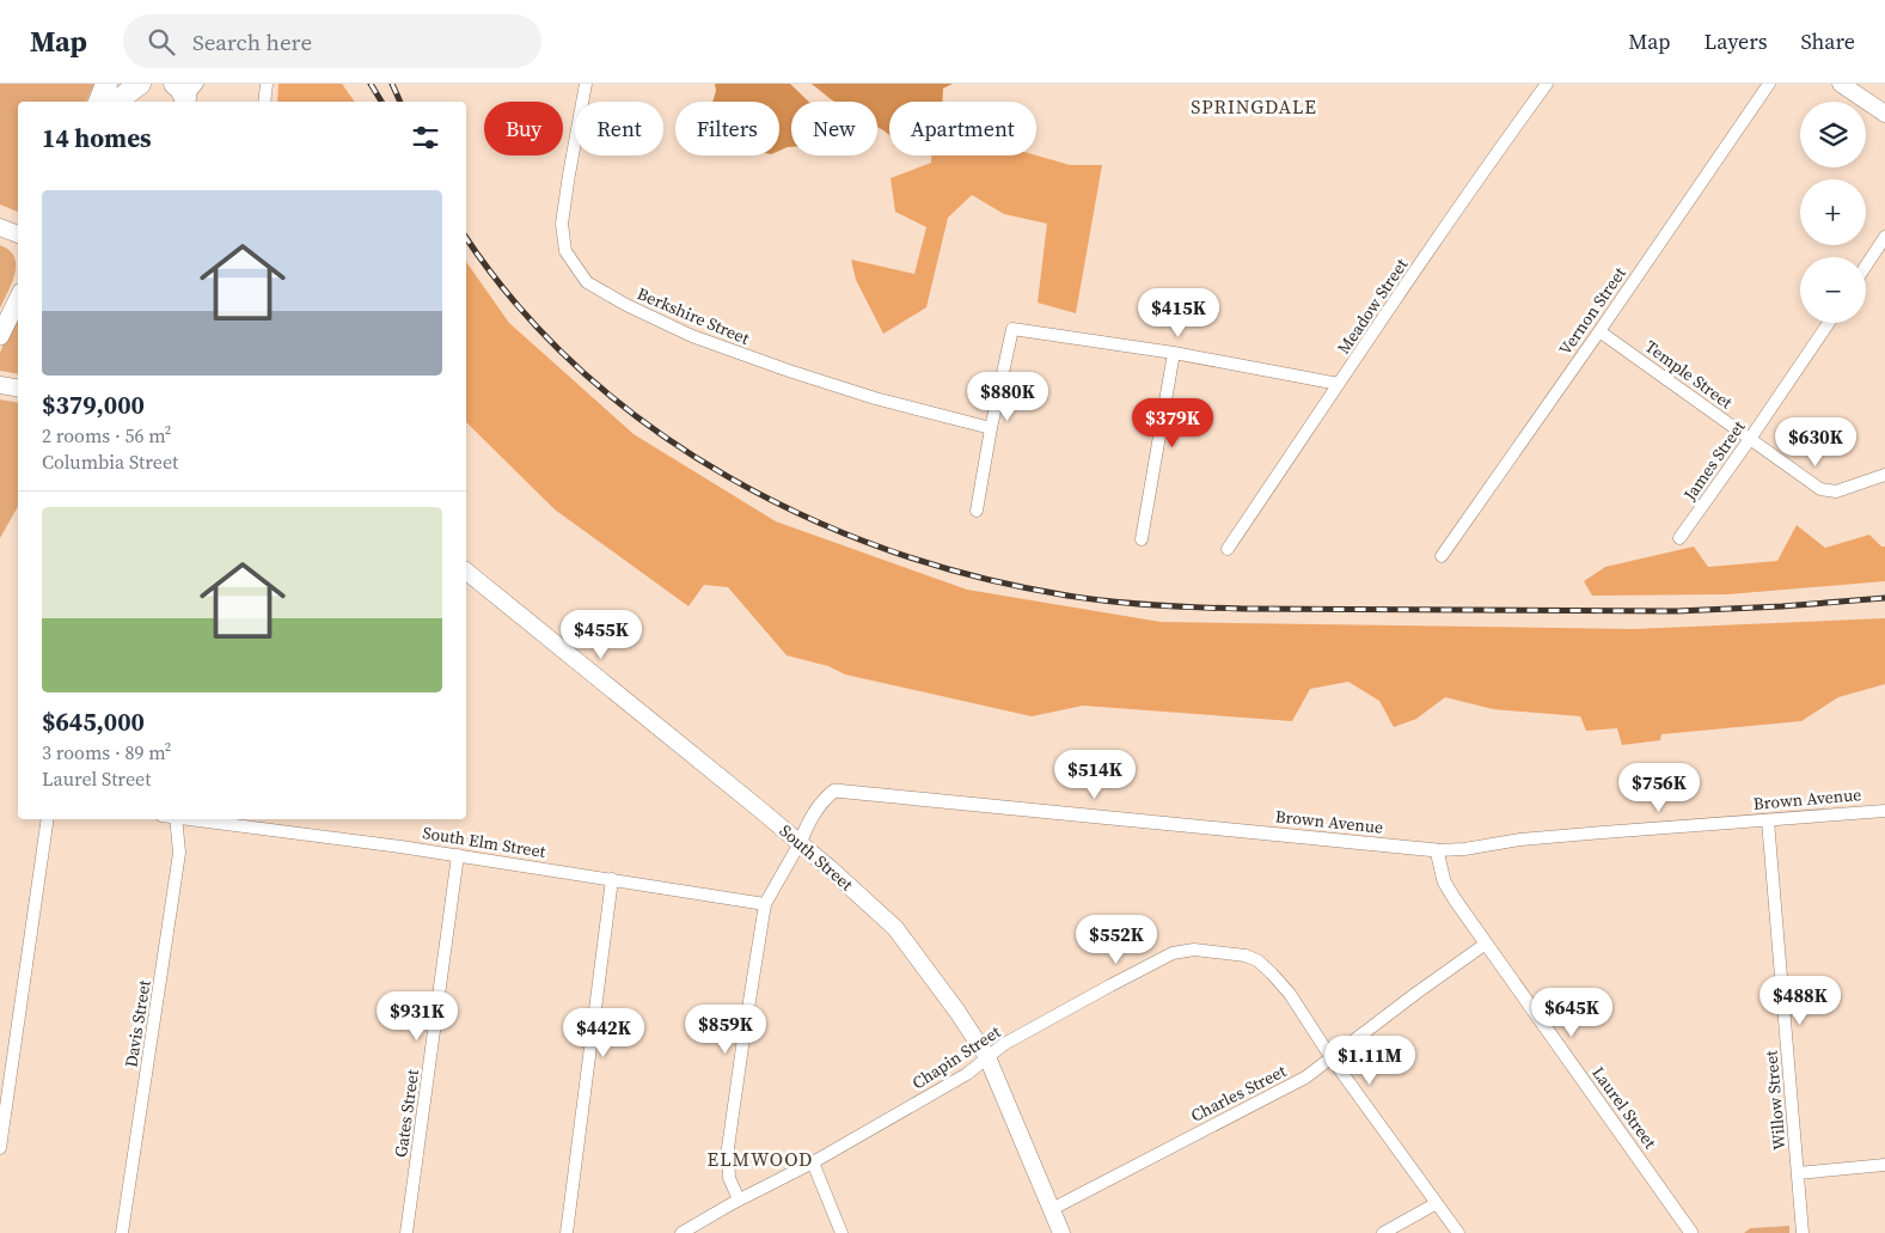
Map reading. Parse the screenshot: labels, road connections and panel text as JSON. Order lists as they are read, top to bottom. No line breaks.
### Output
{"streets":{"main road":["South Street"],"street":["Meadow Street","Vernon Street","Berkshire Street","Temple Street","James Street","Brown Avenue","South Elm Street","Davis Street","Chapin Street","Charles Street","Willow Street","Laurel Street","Gates Street"]},"crossings":[["Vernon Street","Temple Street"],["Temple Street","James Street"],["Brown Avenue","South Street"],["Brown Avenue","Willow Street"],["Brown Avenue","Laurel Street"],["South Elm Street","Gates Street"],["South Street","Chapin Street"],["South Street","Charles Street"],["Chapin Street","Charles Street"],["Charles Street","Laurel Street"]],"districts":["SPRINGDALE","ELMWOOD"],"page":{"header":"Map","search":"Search here","nav":["Map","Layers","Share"],"map_buttons":["+","−"],"chip":["Buy","Rent","Filters","New","Apartment"],"heading":"14 homes","list":[{"name":"$379,000","note":"2 rooms · 56 m² · Columbia Street"},{"name":"$645,000","note":"3 rooms · 89 m² · Laurel Street"}],"price":["$415K","$880K","$379K","$630K","$455K","$514K","$756K","$552K","$488K","$645K","$931K","$859K","$442K","$1.11M"]}}
